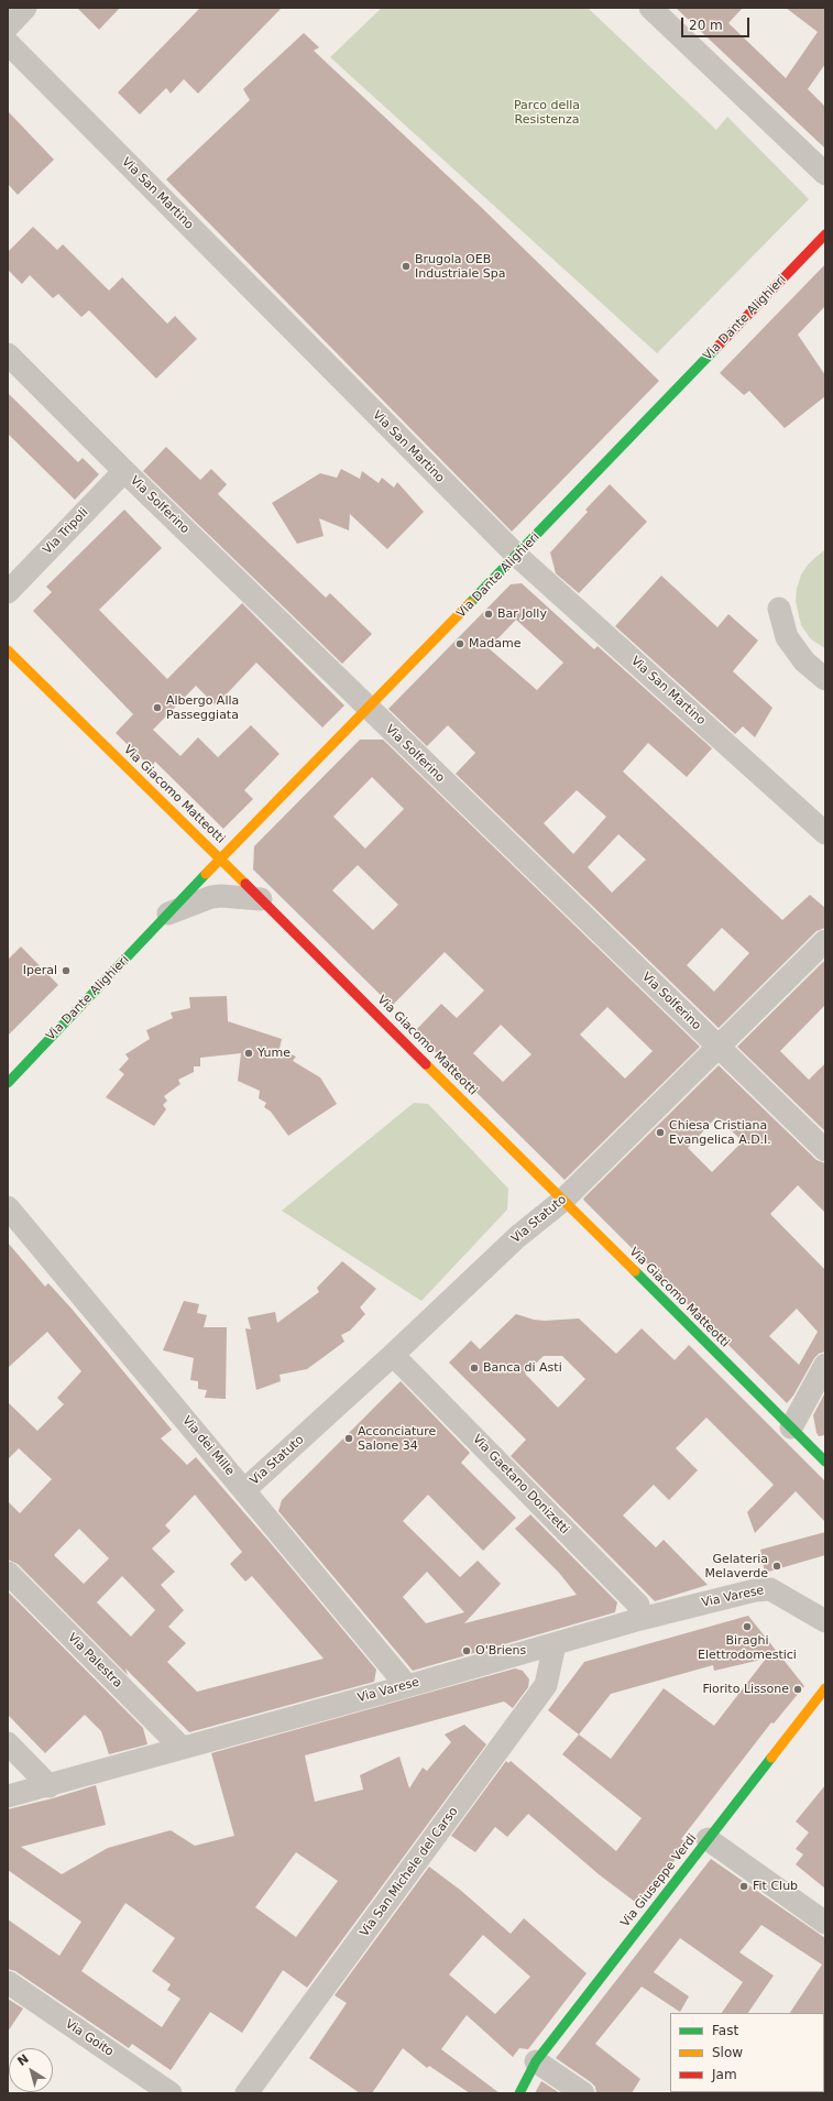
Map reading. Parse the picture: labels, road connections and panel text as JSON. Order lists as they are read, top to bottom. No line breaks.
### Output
{"streets":{"street":["Via San Martino","Via Dante Alighieri","Via Solferino","Via Tripoli","Via Giacomo Matteotti","Via Statuto","Via dei Mille","Via Gaetano Donizetti","Via Varese","Via Palestra","Via San Michele del Carso","Via Giuseppe Verdi","Via Goito"]},"crossings":[["Via San Martino","Via Dante Alighieri"],["Via Dante Alighieri","Via Solferino"],["Via Dante Alighieri","Via Giacomo Matteotti"],["Via Solferino","Via Tripoli"],["Via Solferino","Via Statuto"],["Via Giacomo Matteotti","Via Statuto"],["Via Statuto","Via dei Mille"],["Via Statuto","Via Gaetano Donizetti"],["Via dei Mille","Via Varese"],["Via Gaetano Donizetti","Via Varese"],["Via Varese","Via Palestra"],["Via Varese","Via San Michele del Carso"]],"parks":["Parco della Resistenza"],"places":["Brugola OEB Industriale Spa","Bar Jolly","Madame","Albergo Alla Passeggiata","Iperal","Yume","Chiesa Cristiana Evangelica A.D.I.","Banca di Asti","Acconciature Salone 34","Gelateria Melaverde","Biraghi Elettrodomestici","O'Briens","Fiorito Lissone","Fit Club"],"legend":["Fast","Slow","Jam"],"scale_bar":"20 m","north":"top left"}
